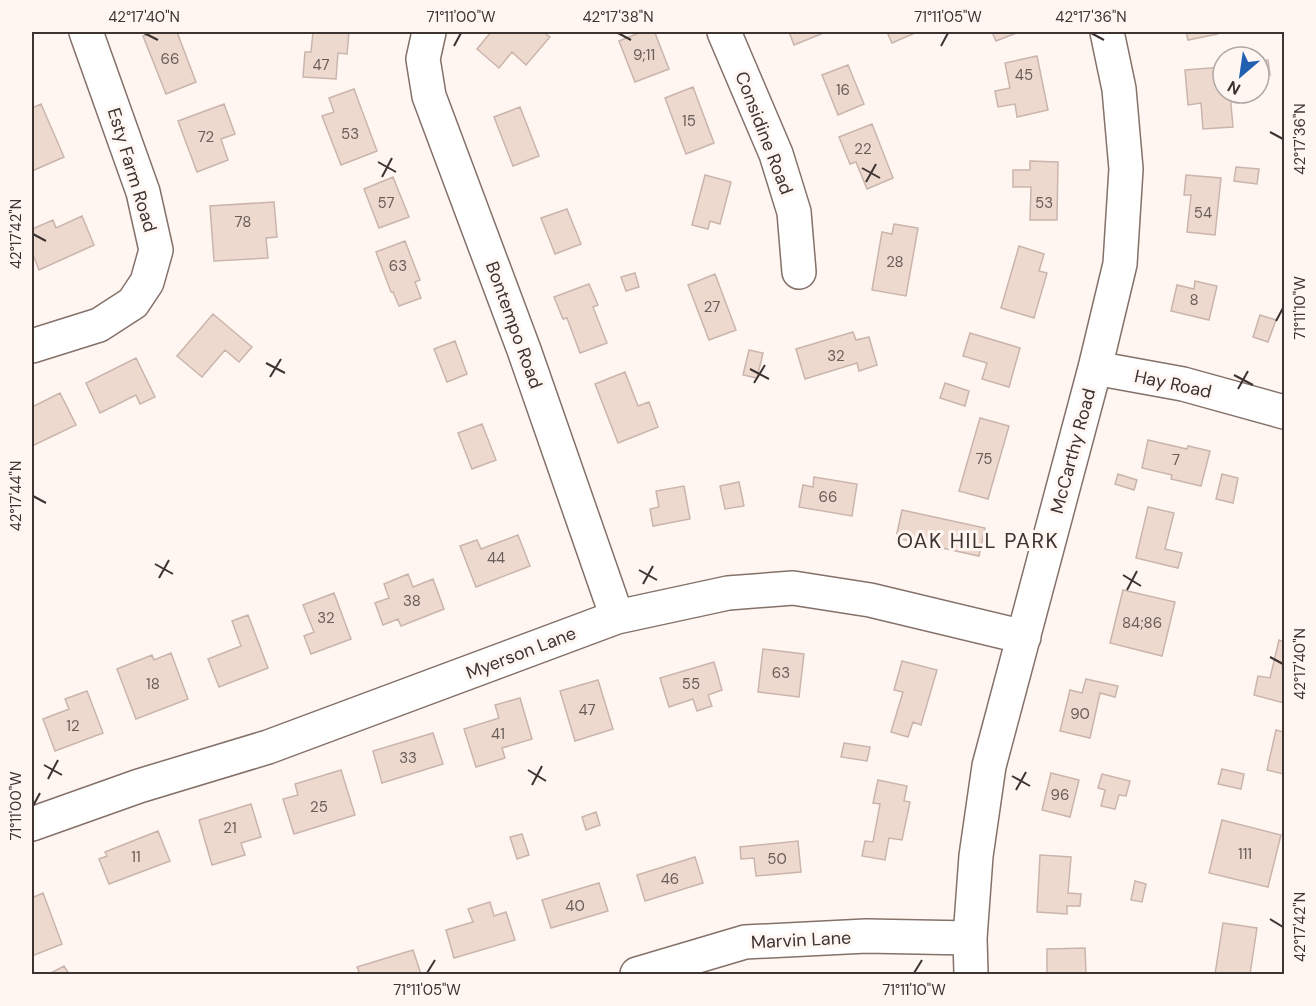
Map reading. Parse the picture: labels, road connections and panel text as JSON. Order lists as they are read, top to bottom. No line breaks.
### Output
{"streets":{"street":["Considine Road","Esty Farm Road","Bontempo Road","Hay Road","McCarthy Road","Myerson Lane","Marvin Lane"]},"crossings":[["Bontempo Road","Myerson Lane"],["Hay Road","McCarthy Road"],["McCarthy Road","Myerson Lane"],["McCarthy Road","Marvin Lane"]],"districts":["OAK HILL PARK"],"house_numbers":["9;11","66","47","45","16","15","53","72","22","57","53","54","78","28","63","8","27","32","75","7","66","44","38","32","84;86","63","18","55","47","90","12","41","33","96","25","21","111","11","50","46","40"],"north":"bottom left","coordinates":["42°17'40\"N","71°11'00\"W","42°17'38\"N","71°11'05\"W","42°17'36\"N","42°17'42\"N","71°11'10\"W","42°17'44\"N"]}
